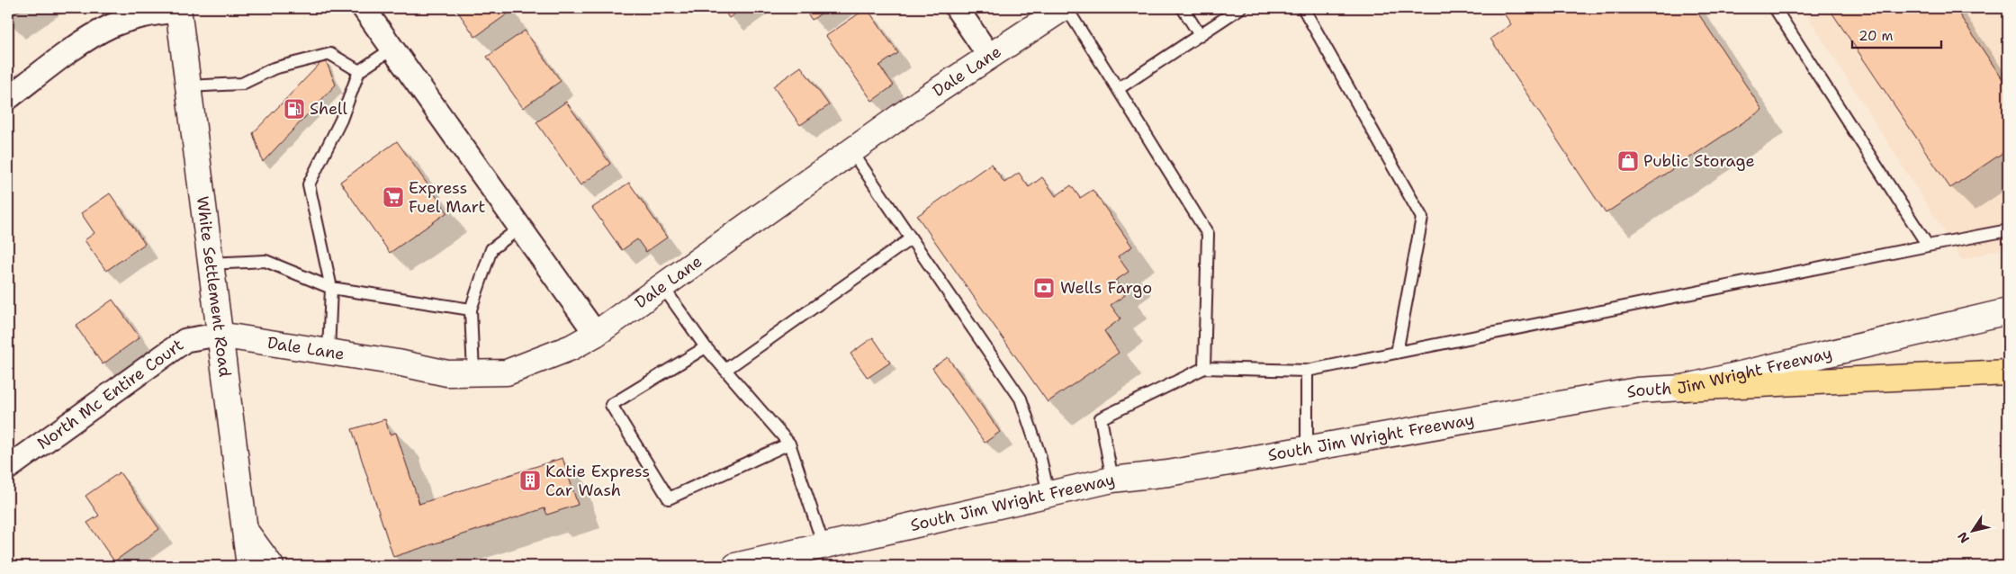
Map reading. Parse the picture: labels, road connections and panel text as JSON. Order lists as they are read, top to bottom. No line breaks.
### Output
{"streets":{"main road":["Dale Lane","White Settlement Road","South Jim Wright Freeway"],"street":["North Mc Entire Court"]},"crossings":[["Dale Lane","White Settlement Road"],["Dale Lane","North Mc Entire Court"],["White Settlement Road","North Mc Entire Court"]],"places":{"fuel station":["Shell"],"shop":["Public Storage"],"supermarket":["Express Fuel Mart"],"bank":["Wells Fargo"],"building":["Katie Express Car Wash"]},"scale_bar":"20 m","north":"bottom left"}
